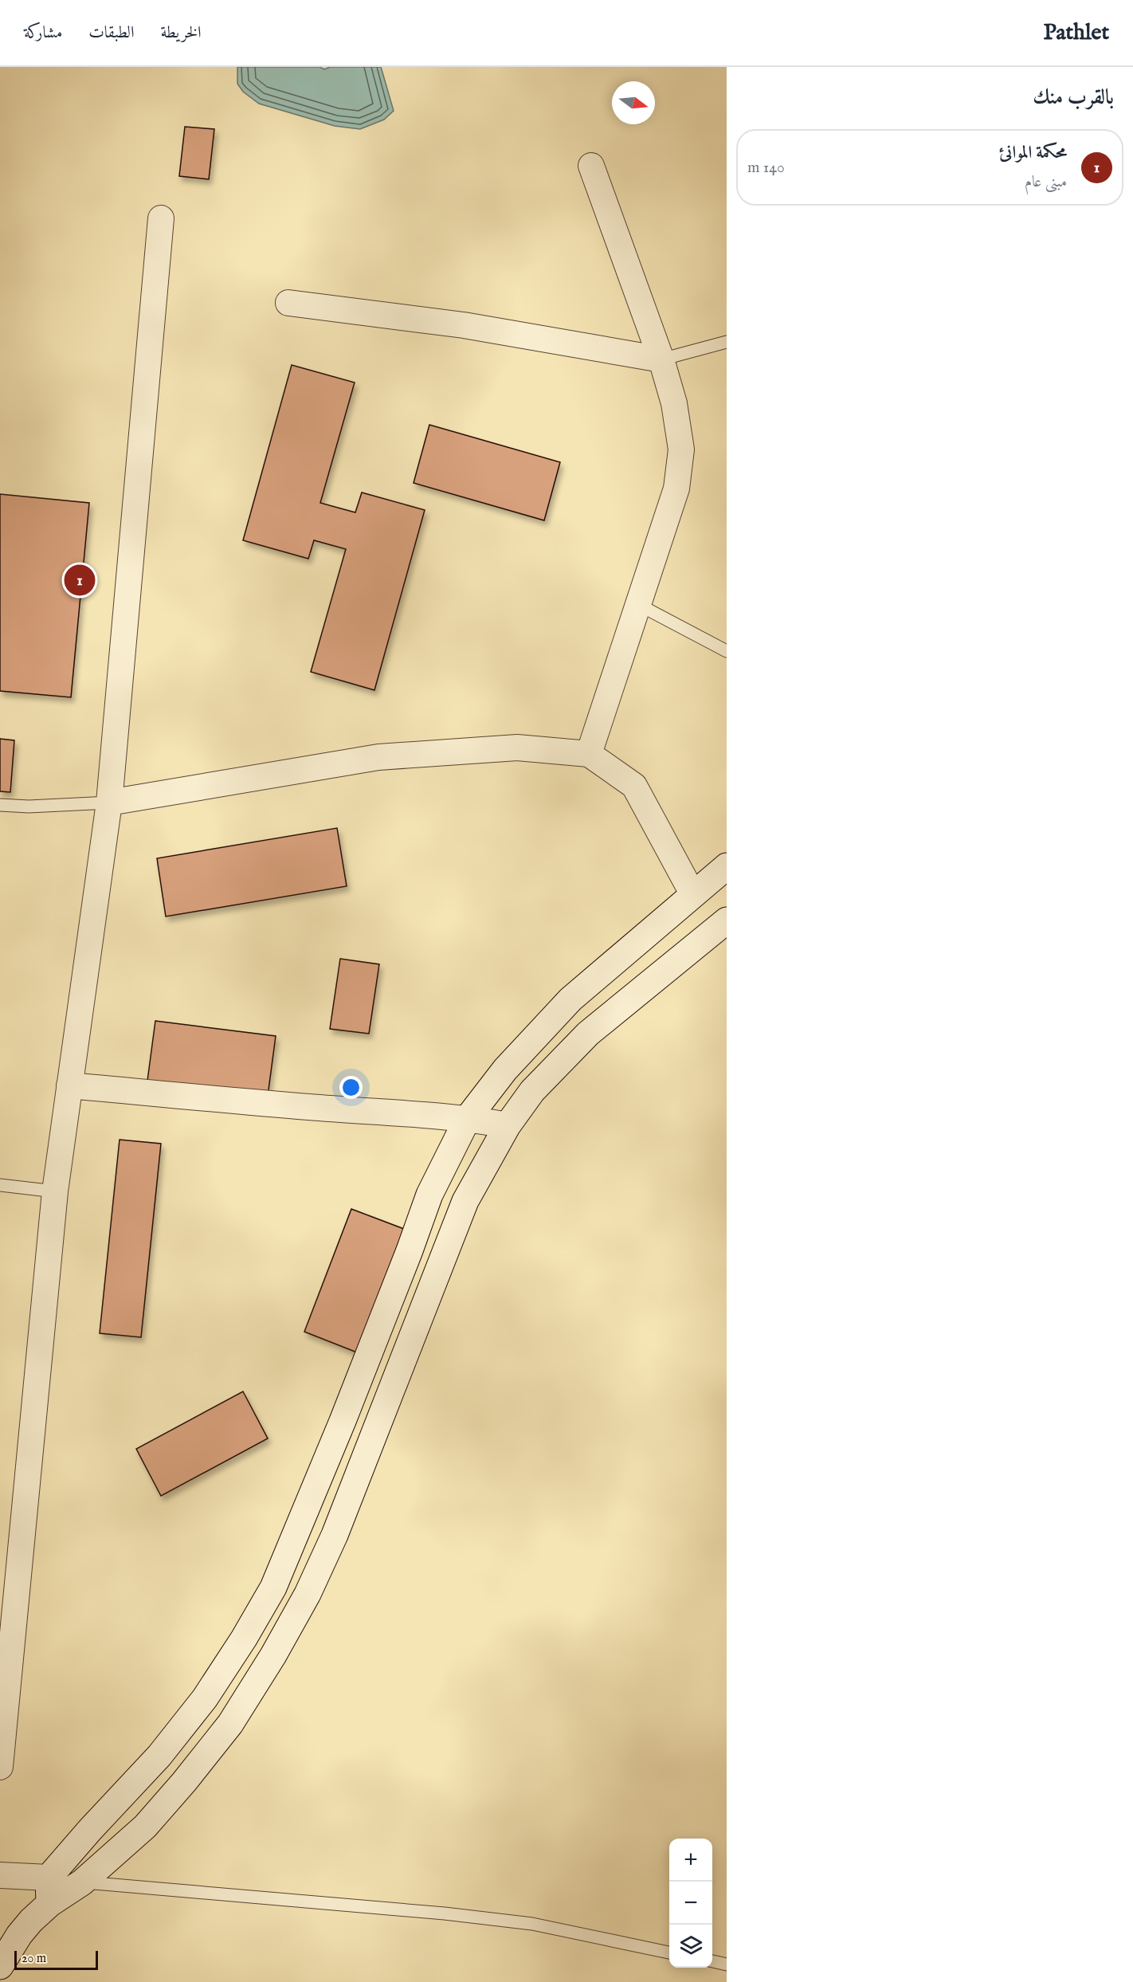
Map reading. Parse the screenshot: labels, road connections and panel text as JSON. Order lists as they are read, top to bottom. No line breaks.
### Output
{"scale_bar":"20 m","north":"right","page":{"header":"Pathlet","nav":["الخريطة","الطبقات","مشاركة"],"heading":"بالقرب منك","list":[{"mark":"1","name":"محكمة الموانئ","note":"مبنى عام","value":"140 m"}],"pins":"1","map_buttons":["+","−"],"scale":"20 m"}}
